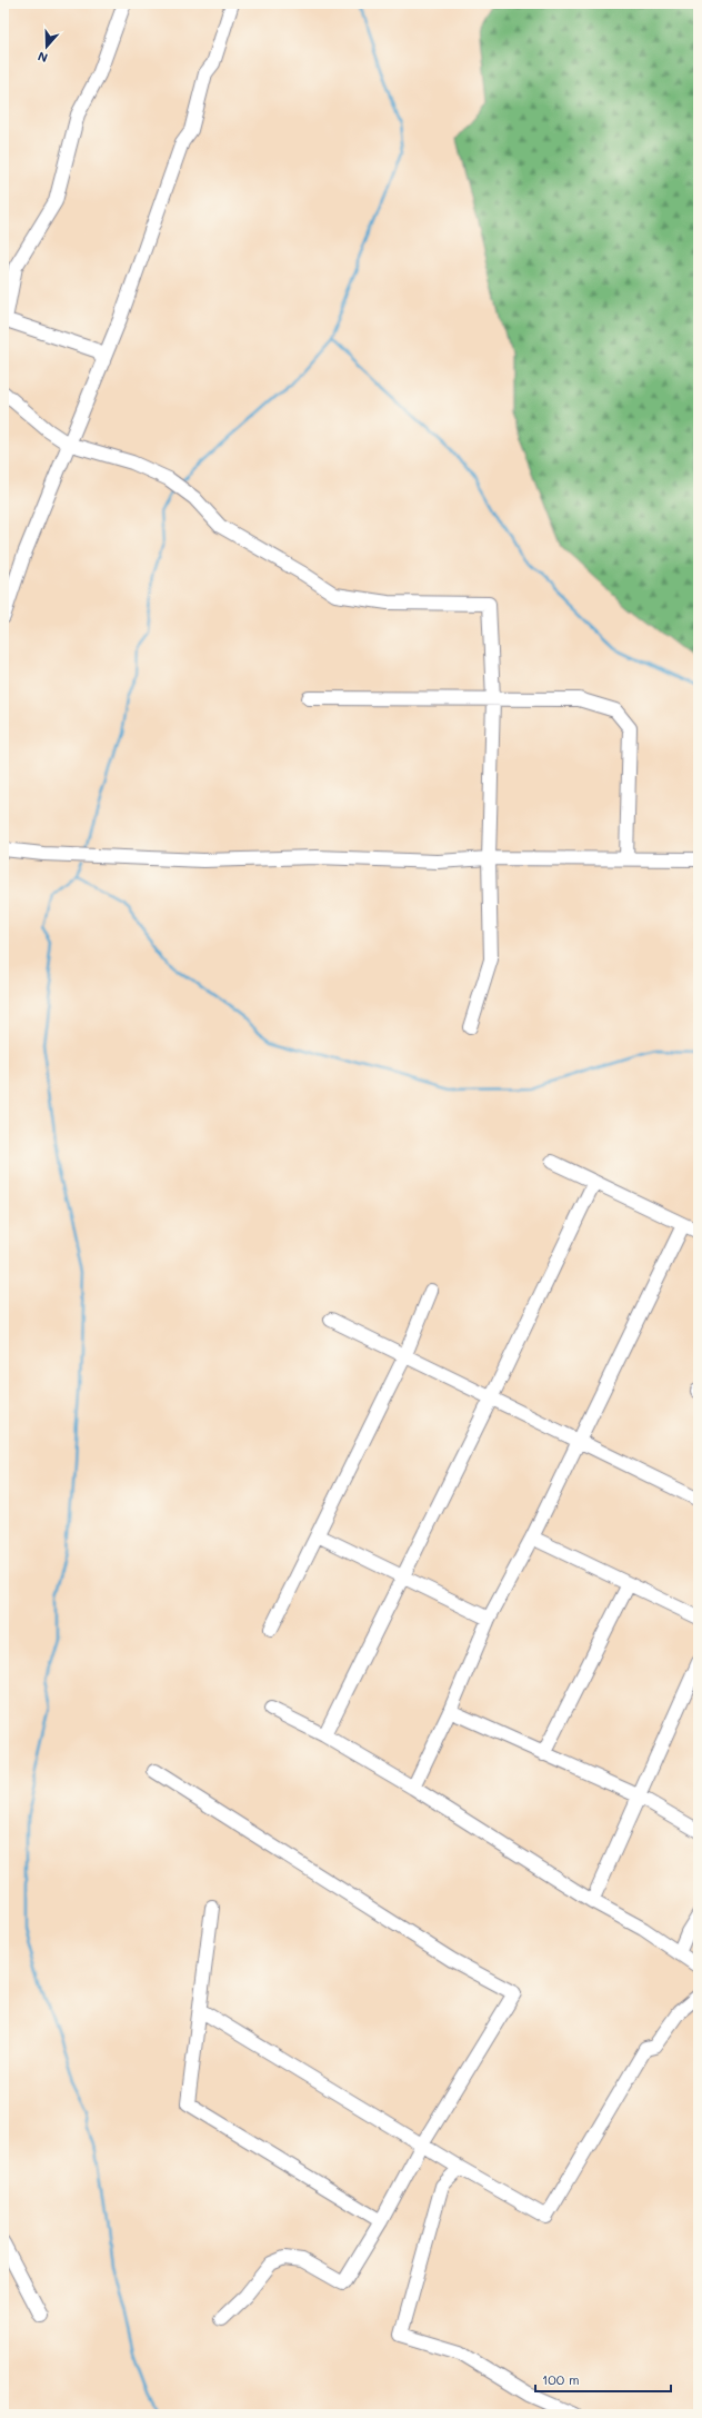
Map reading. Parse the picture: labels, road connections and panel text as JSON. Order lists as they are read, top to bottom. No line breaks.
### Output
{"scale_bar":"100 m","north":"bottom"}
